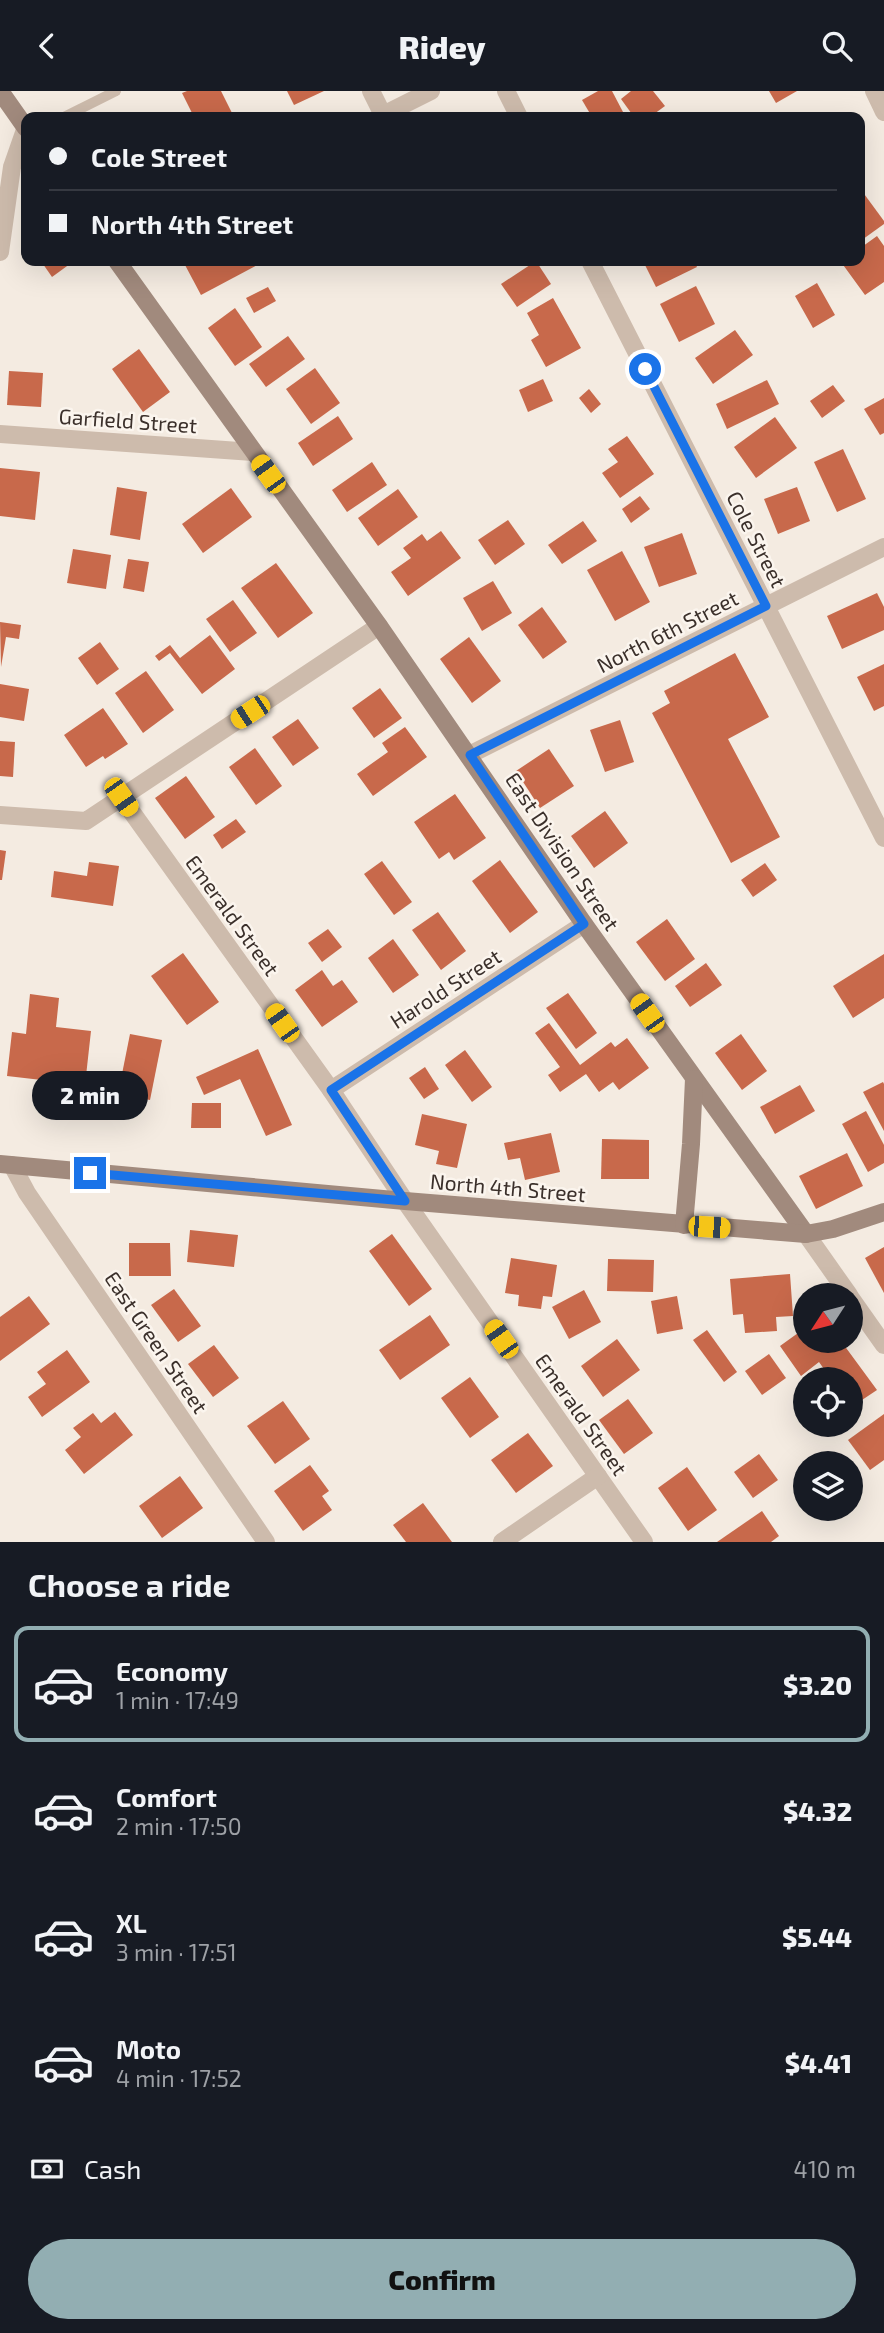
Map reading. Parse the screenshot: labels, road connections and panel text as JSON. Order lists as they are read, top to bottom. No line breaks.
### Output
{"streets":{"street":["Garfield Street","Cole Street","North 6th Street","East Division Street","Emerald Street","Harold Street","North 4th Street","East Green Street"]},"crossings":[["Garfield Street","East Division Street"],["Cole Street","North 6th Street"],["North 6th Street","East Division Street"],["East Division Street","Harold Street"],["East Division Street","North 4th Street"],["Emerald Street","Harold Street"],["Emerald Street","North 4th Street"],["North 4th Street","East Green Street"]],"north":"bottom left","page":{"header":"Ridey","banner":["Cole Street","North 4th Street"],"bubble":"2 min","heading":"Choose a ride","list":[{"name":"Economy","note":"1 min · 17:49","value":"$3.20"},{"name":"Comfort","note":"2 min · 17:50","value":"$4.32"},{"name":"XL","note":"3 min · 17:51","value":"$5.44"},{"name":"Moto","note":"4 min · 17:52","value":"$4.41"}],"pay":["Cash","410 m"],"buttons":"Confirm"}}
